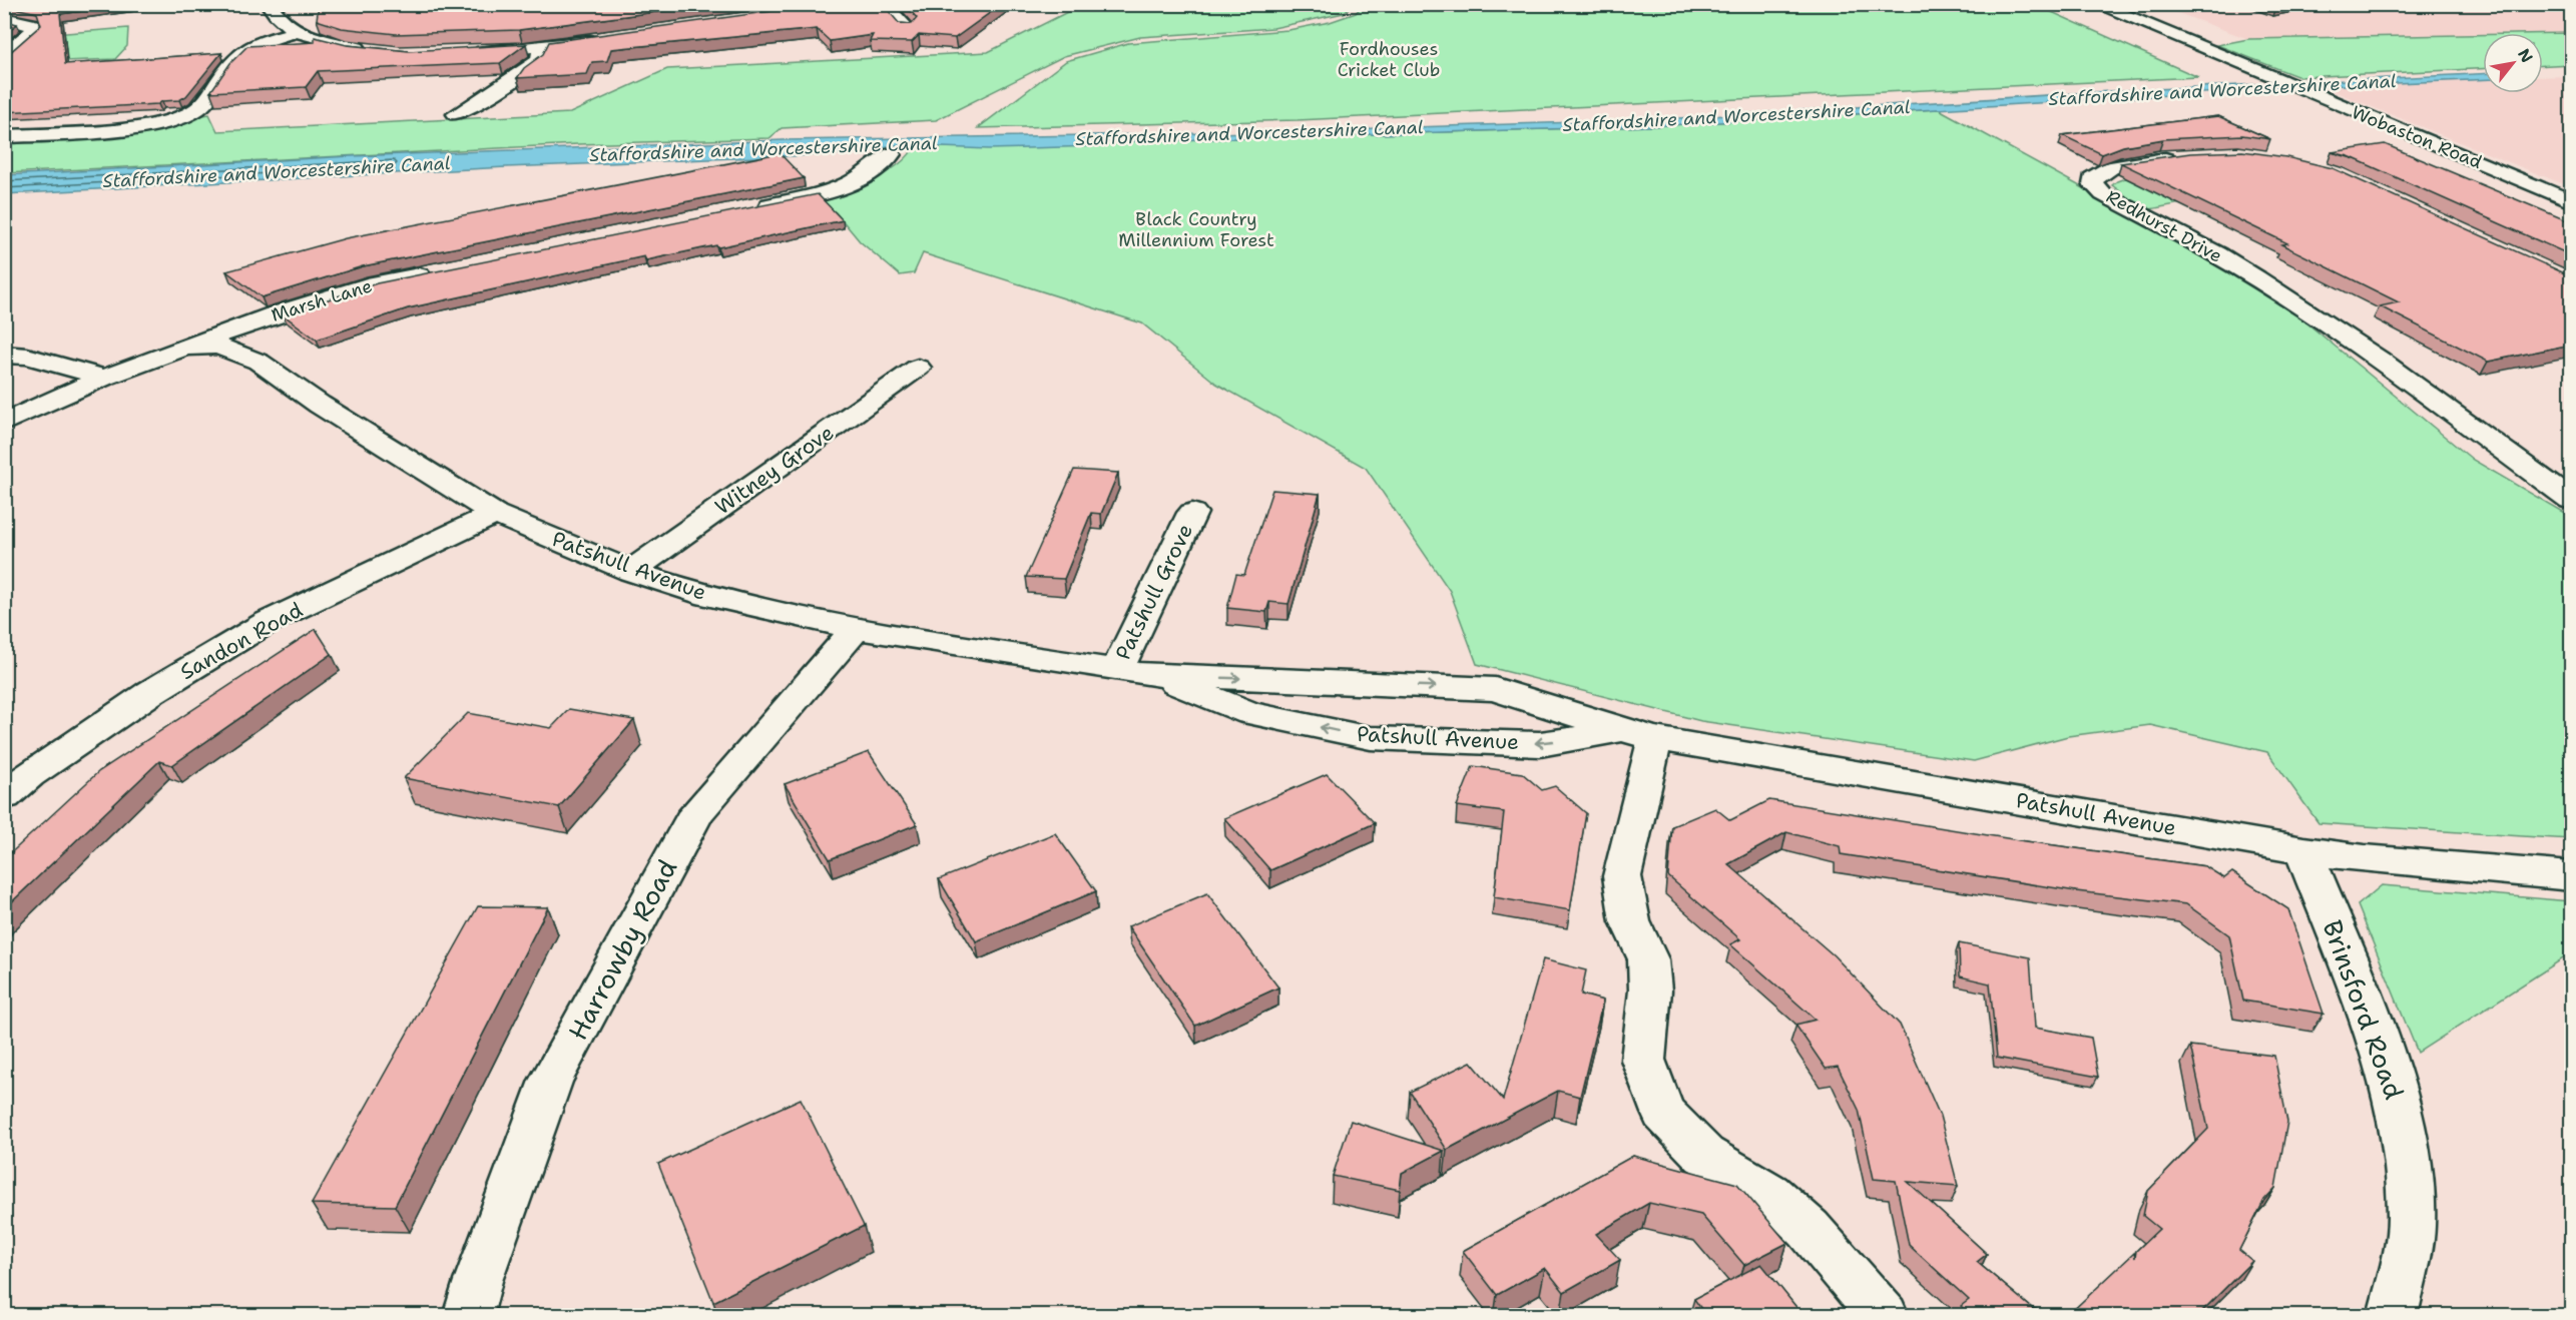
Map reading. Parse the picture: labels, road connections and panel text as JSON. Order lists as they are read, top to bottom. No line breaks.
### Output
{"streets":{"street":["Wobaston Road","Redhurst Drive","Marsh Lane","Witney Grove","Patshull Avenue","Patshull Grove","Sandon Road","Harrowby Road","Brinsford Road"]},"crossings":[["Marsh Lane","Patshull Avenue"],["Witney Grove","Patshull Avenue"],["Patshull Avenue","Patshull Grove"],["Patshull Avenue","Sandon Road"],["Patshull Avenue","Harrowby Road"],["Patshull Avenue","Brinsford Road"]],"water":["Staffordshire and Worcestershire Canal"],"parks":["Fordhouses Cricket Club","Black Country Millennium Forest"],"north":"top right"}
